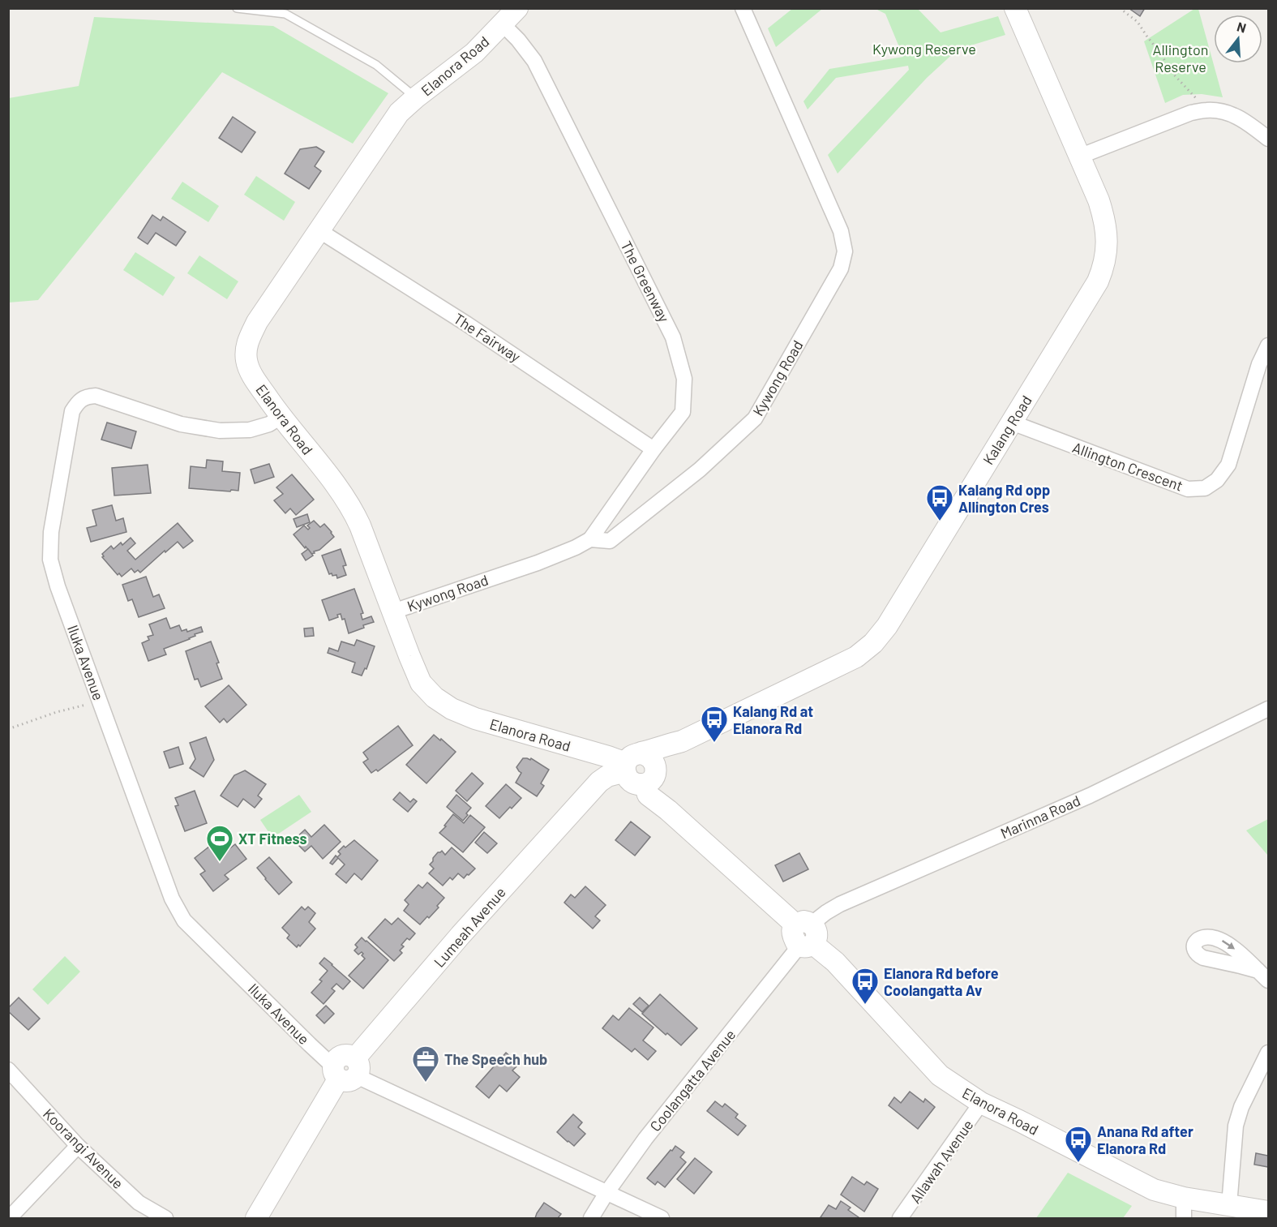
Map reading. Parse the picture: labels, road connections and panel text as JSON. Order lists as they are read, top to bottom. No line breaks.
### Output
{"streets":{"street":["Elanora Road","The Greenway","The Fairway","Kywong Road","Kalang Road","Allington Crescent","Iluka Avenue","Marinna Road","Lumeah Avenue","Coolangatta Avenue","Koorangi Avenue","Allawah Avenue"]},"crossings":[["Elanora Road","The Greenway"],["Elanora Road","The Fairway"],["Elanora Road","Kywong Road"],["Elanora Road","Kalang Road"],["Elanora Road","Iluka Avenue"],["Elanora Road","Coolangatta Avenue"],["Elanora Road","Allawah Avenue"],["The Greenway","The Fairway"],["The Greenway","Kywong Road"],["Kalang Road","Allington Crescent"],["Kalang Road","Lumeah Avenue"],["Iluka Avenue","Lumeah Avenue"],["Iluka Avenue","Coolangatta Avenue"]],"parks":["Kywong Reserve","Allington Reserve"],"places":{"bus stop":["Kalang Rd opp Allington Cres","Kalang Rd at Elanora Rd","Elanora Rd before Coolangatta Av","Anana Rd after Elanora Rd"],"sports":["XT Fitness"],"office":["The Speech hub"]},"north":"top"}
